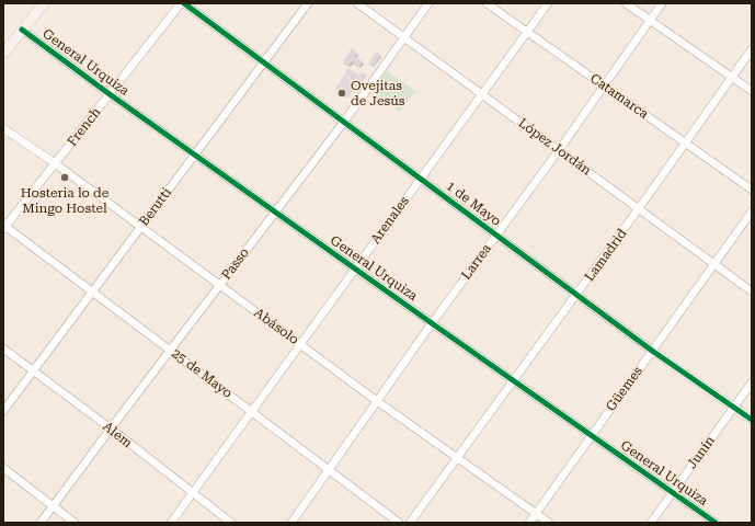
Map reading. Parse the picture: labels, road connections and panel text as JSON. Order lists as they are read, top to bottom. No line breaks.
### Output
{"streets":{"street":["General Urquiza","Catamarca","French","López Jordán","1 de Mayo","Berutti","Arenales","Lamadrid","Larrea","Passo","Abásolo","25 de Mayo","Güemes","Alem","Junín"]},"crossings":[["General Urquiza","French"],["General Urquiza","Berutti"],["General Urquiza","Arenales"],["General Urquiza","Lamadrid"],["General Urquiza","Larrea"],["General Urquiza","Passo"],["General Urquiza","Güemes"],["General Urquiza","Junín"],["Catamarca","Arenales"],["Catamarca","Lamadrid"],["Catamarca","Larrea"],["French","1 de Mayo"],["French","Abásolo"],["French","25 de Mayo"],["López Jordán","Arenales"],["López Jordán","Lamadrid"],["López Jordán","Larrea"],["López Jordán","Passo"],["López Jordán","Güemes"],["1 de Mayo","Berutti"],["1 de Mayo","Arenales"],["1 de Mayo","Lamadrid"],["1 de Mayo","Larrea"],["1 de Mayo","Passo"],["1 de Mayo","Güemes"],["1 de Mayo","Junín"],["Berutti","Abásolo"],["Berutti","25 de Mayo"],["Berutti","Alem"],["Arenales","Abásolo"],["Arenales","25 de Mayo"],["Arenales","Alem"],["Lamadrid","Abásolo"],["Larrea","Abásolo"],["Larrea","25 de Mayo"],["Passo","Abásolo"],["Passo","25 de Mayo"],["Passo","Alem"],["Abásolo","Güemes"]],"places":["Ovejitas de Jesús","Hosteria lo de Mingo Hostel"]}
